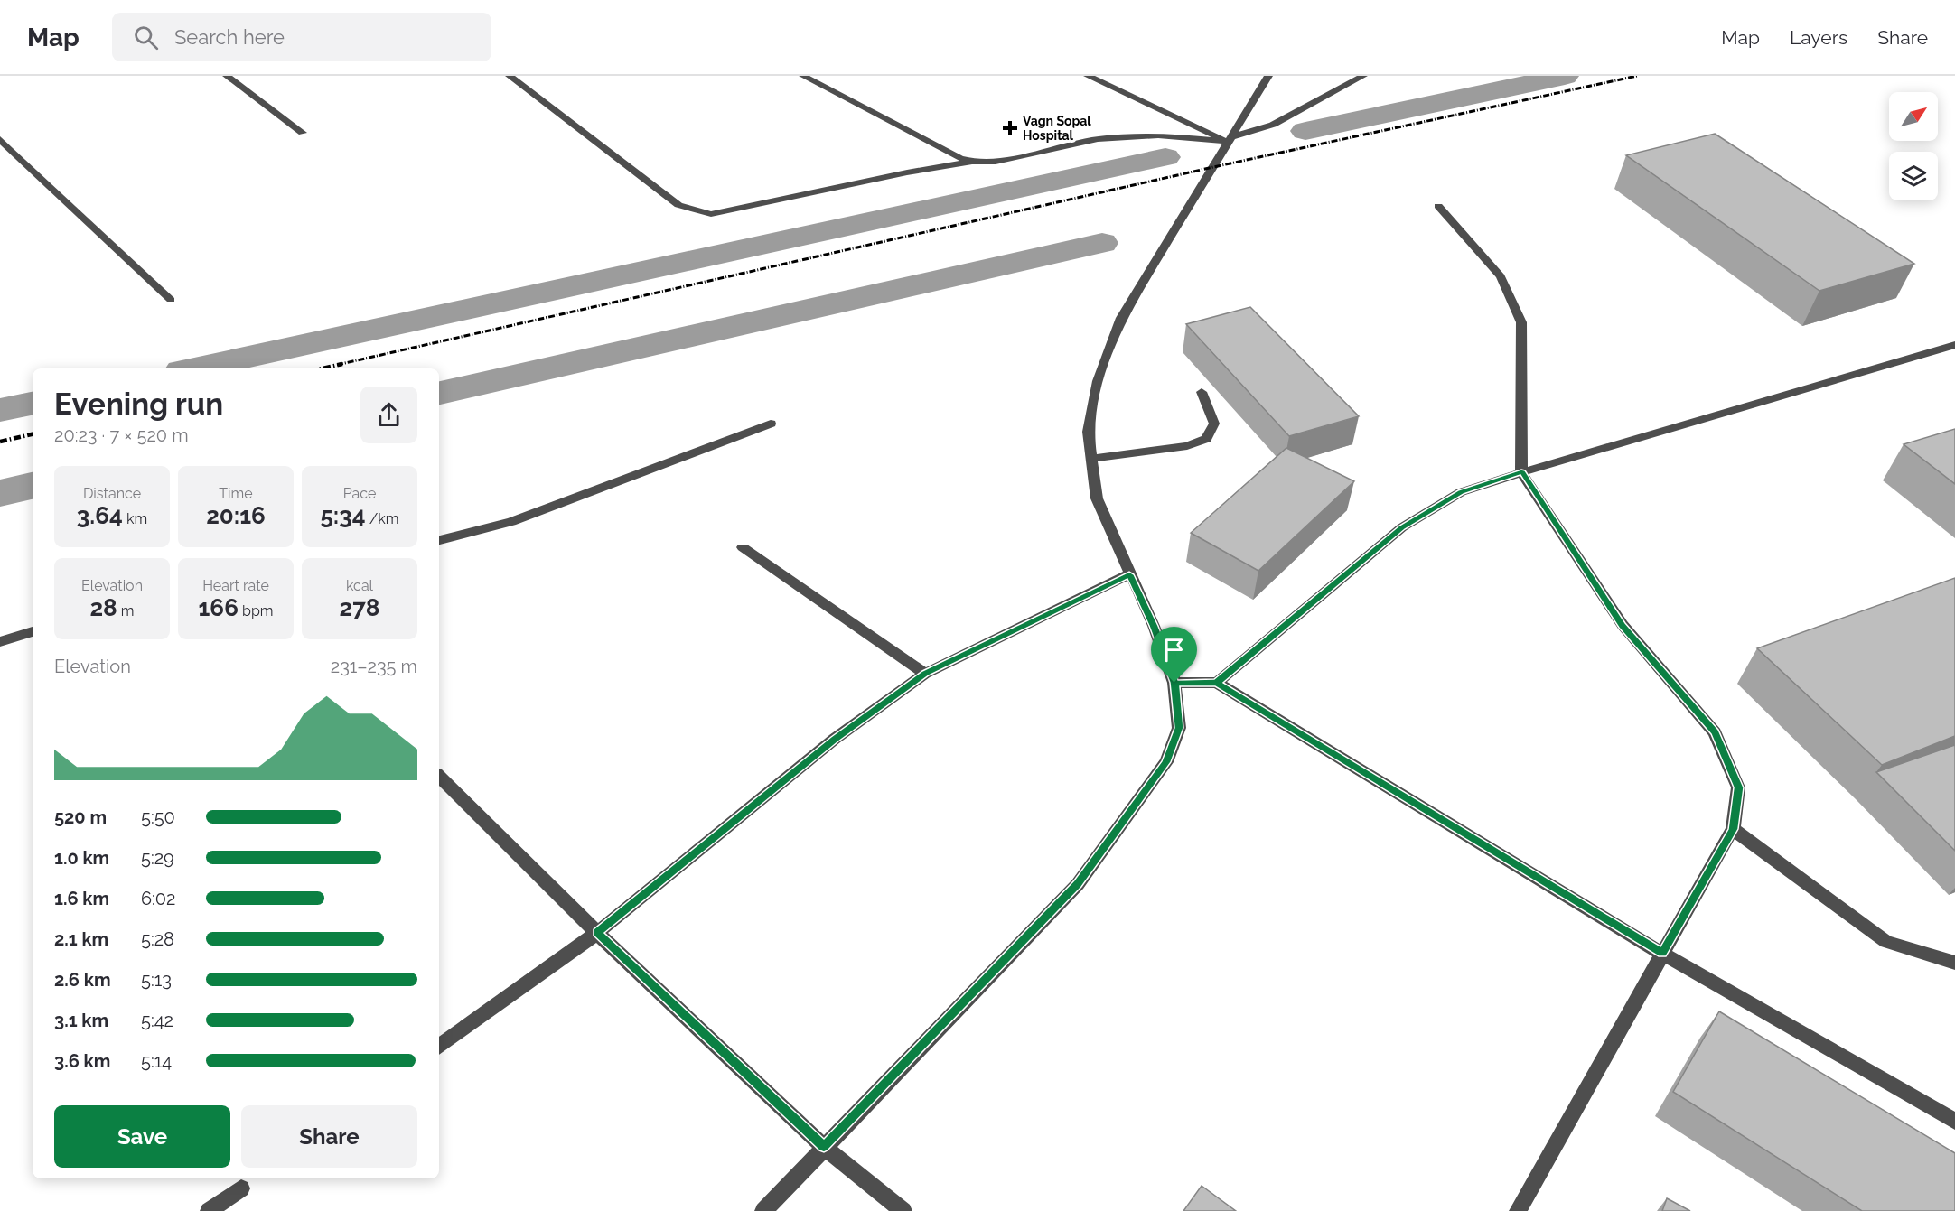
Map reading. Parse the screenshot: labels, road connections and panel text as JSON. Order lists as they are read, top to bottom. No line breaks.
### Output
{"places":{"health":["Vagn Sopal Hospital"]},"north":"top right","page":{"header":"Map","search":"Search here","nav":["Map","Layers","Share"],"heading":["Evening run","20:23 · 7 × 520 m"],"stats":[["Distance","3.64 km"],["Time","20:16"],["Pace","5:34 /km"],["Elevation","28 m"],["Heart rate","166 bpm"],["kcal","278"]],"chart":["Elevation","231–235 m"],"list":[{"name":"520 m","note":"5:50"},{"name":"1.0 km","note":"5:29"},{"name":"1.6 km","note":"6:02"},{"name":"2.1 km","note":"5:28"},{"name":"2.6 km","note":"5:13"},{"name":"3.1 km","note":"5:42"},{"name":"3.6 km","note":"5:14"}],"buttons":["Save","Share"]}}
